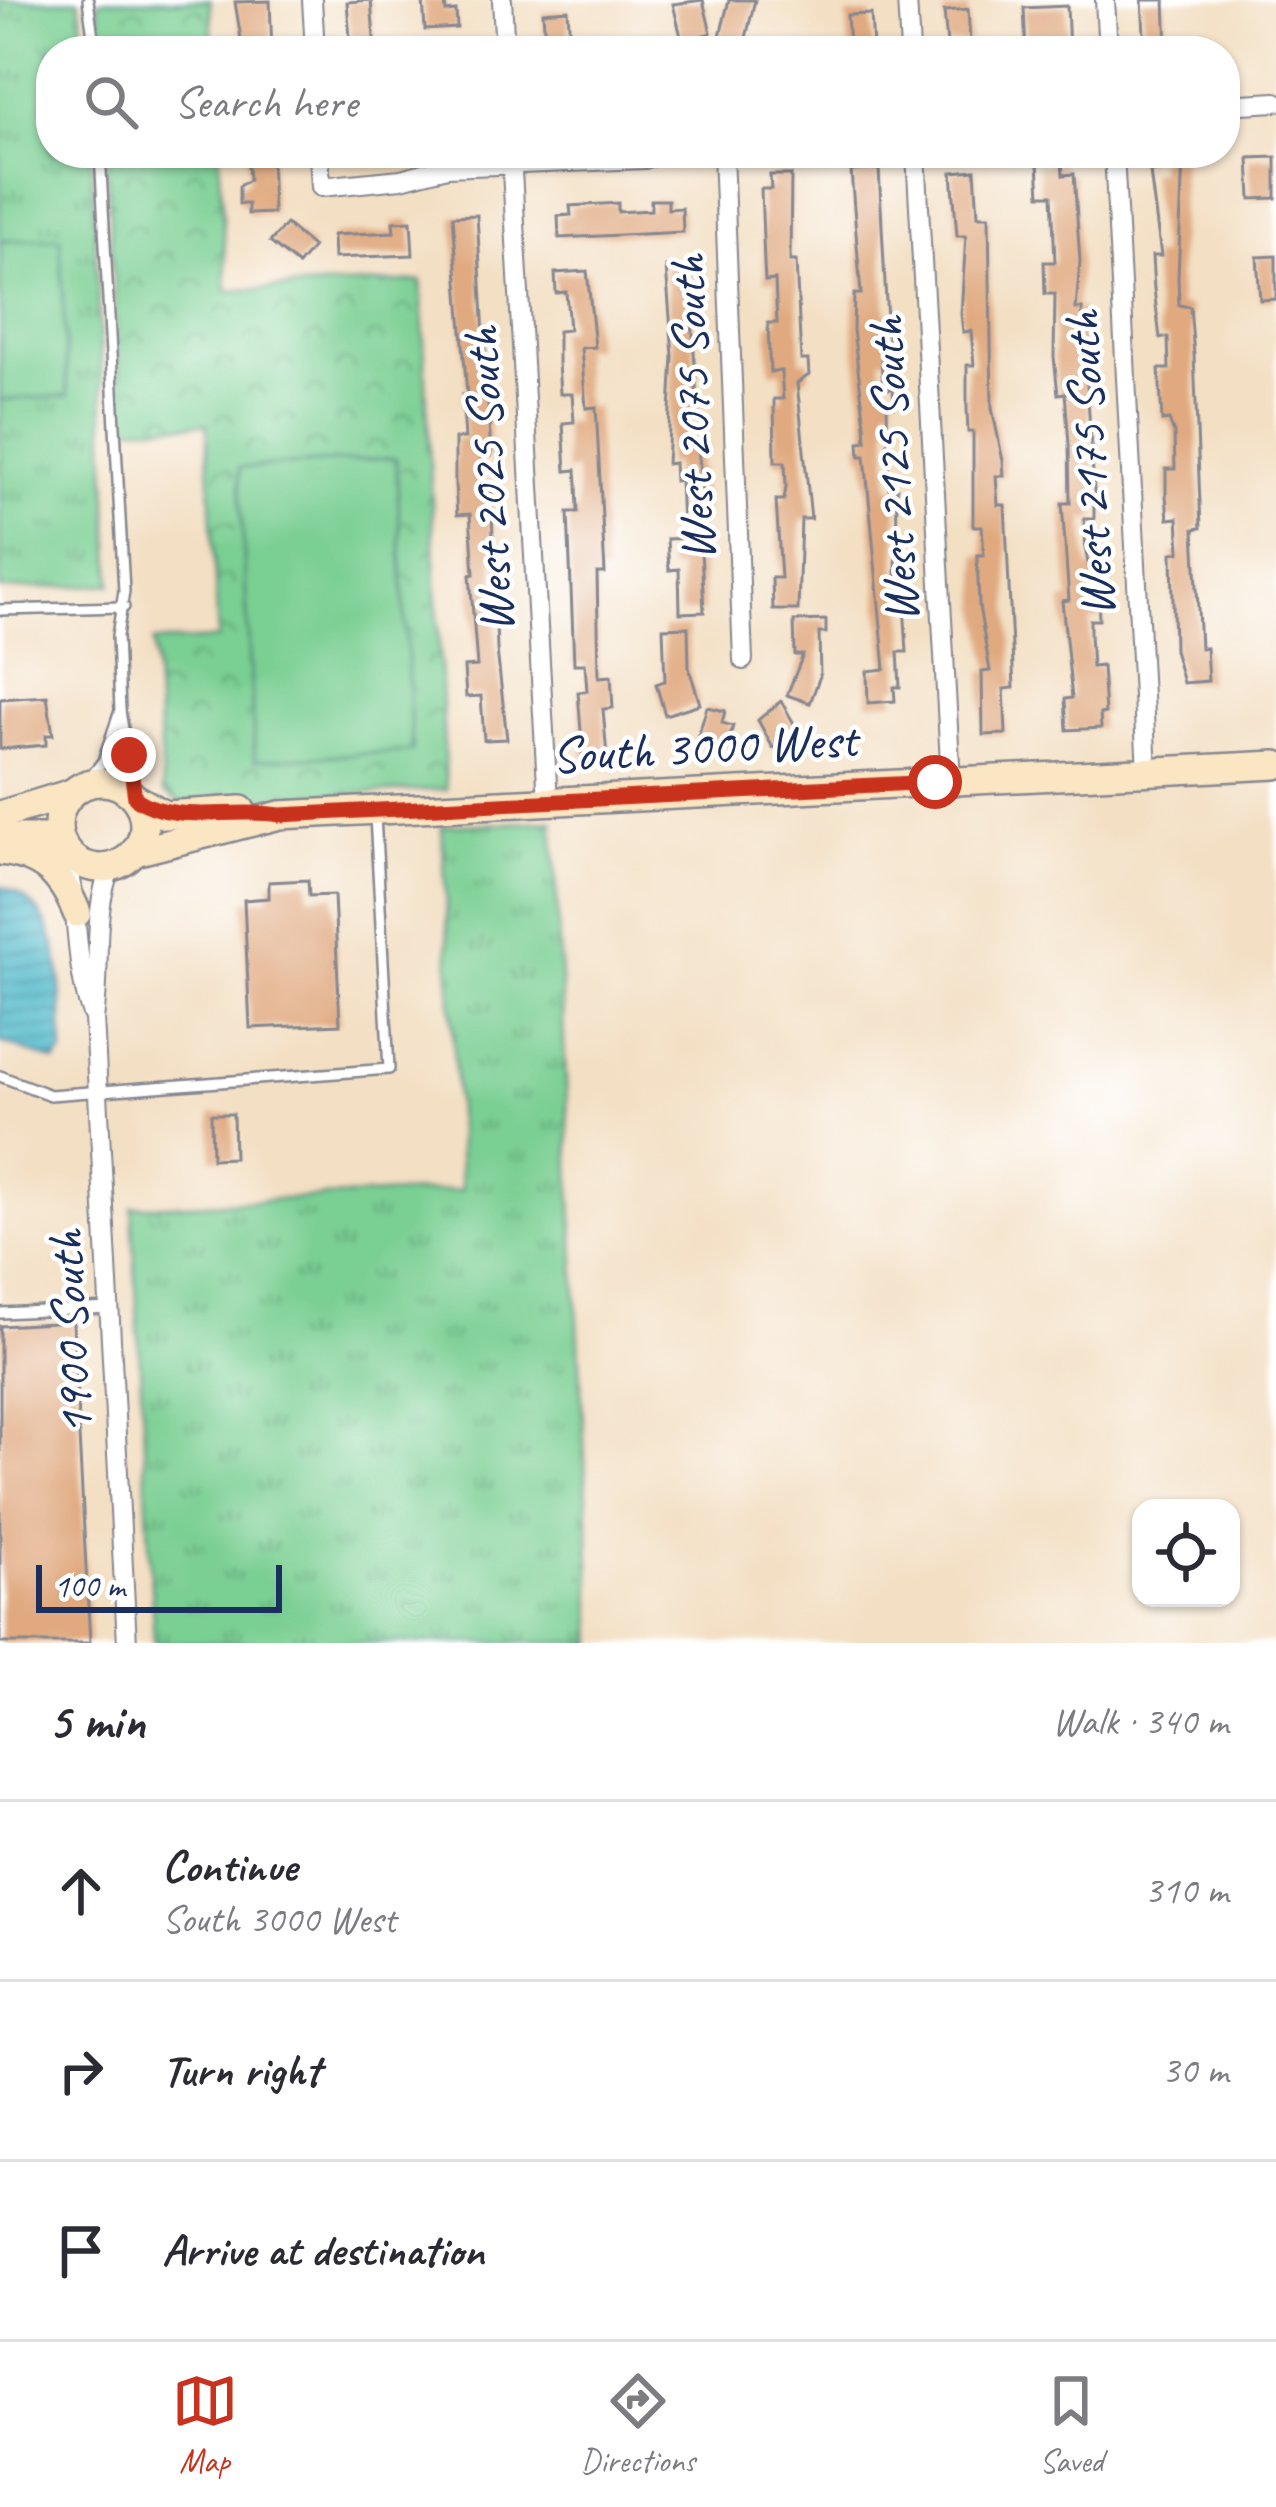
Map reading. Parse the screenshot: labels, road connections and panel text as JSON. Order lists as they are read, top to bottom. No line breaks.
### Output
{"streets":{"street":["West 2075 South","West 2175 South","West 2125 South","West 2025 South","South 3000 West","1900 South"]},"crossings":[["West 2175 South","South 3000 West"],["West 2125 South","South 3000 West"],["West 2025 South","South 3000 West"]],"scale_bar":"100 m","page":{"search":"Search here","scale":"100 m","heading":["5 min","Walk · 340 m"],"list":[["Continue","South 3000 West","310 m"],["Turn right","30 m"],"Arrive at destination"],"nav":["Map","Directions","Saved"]}}
